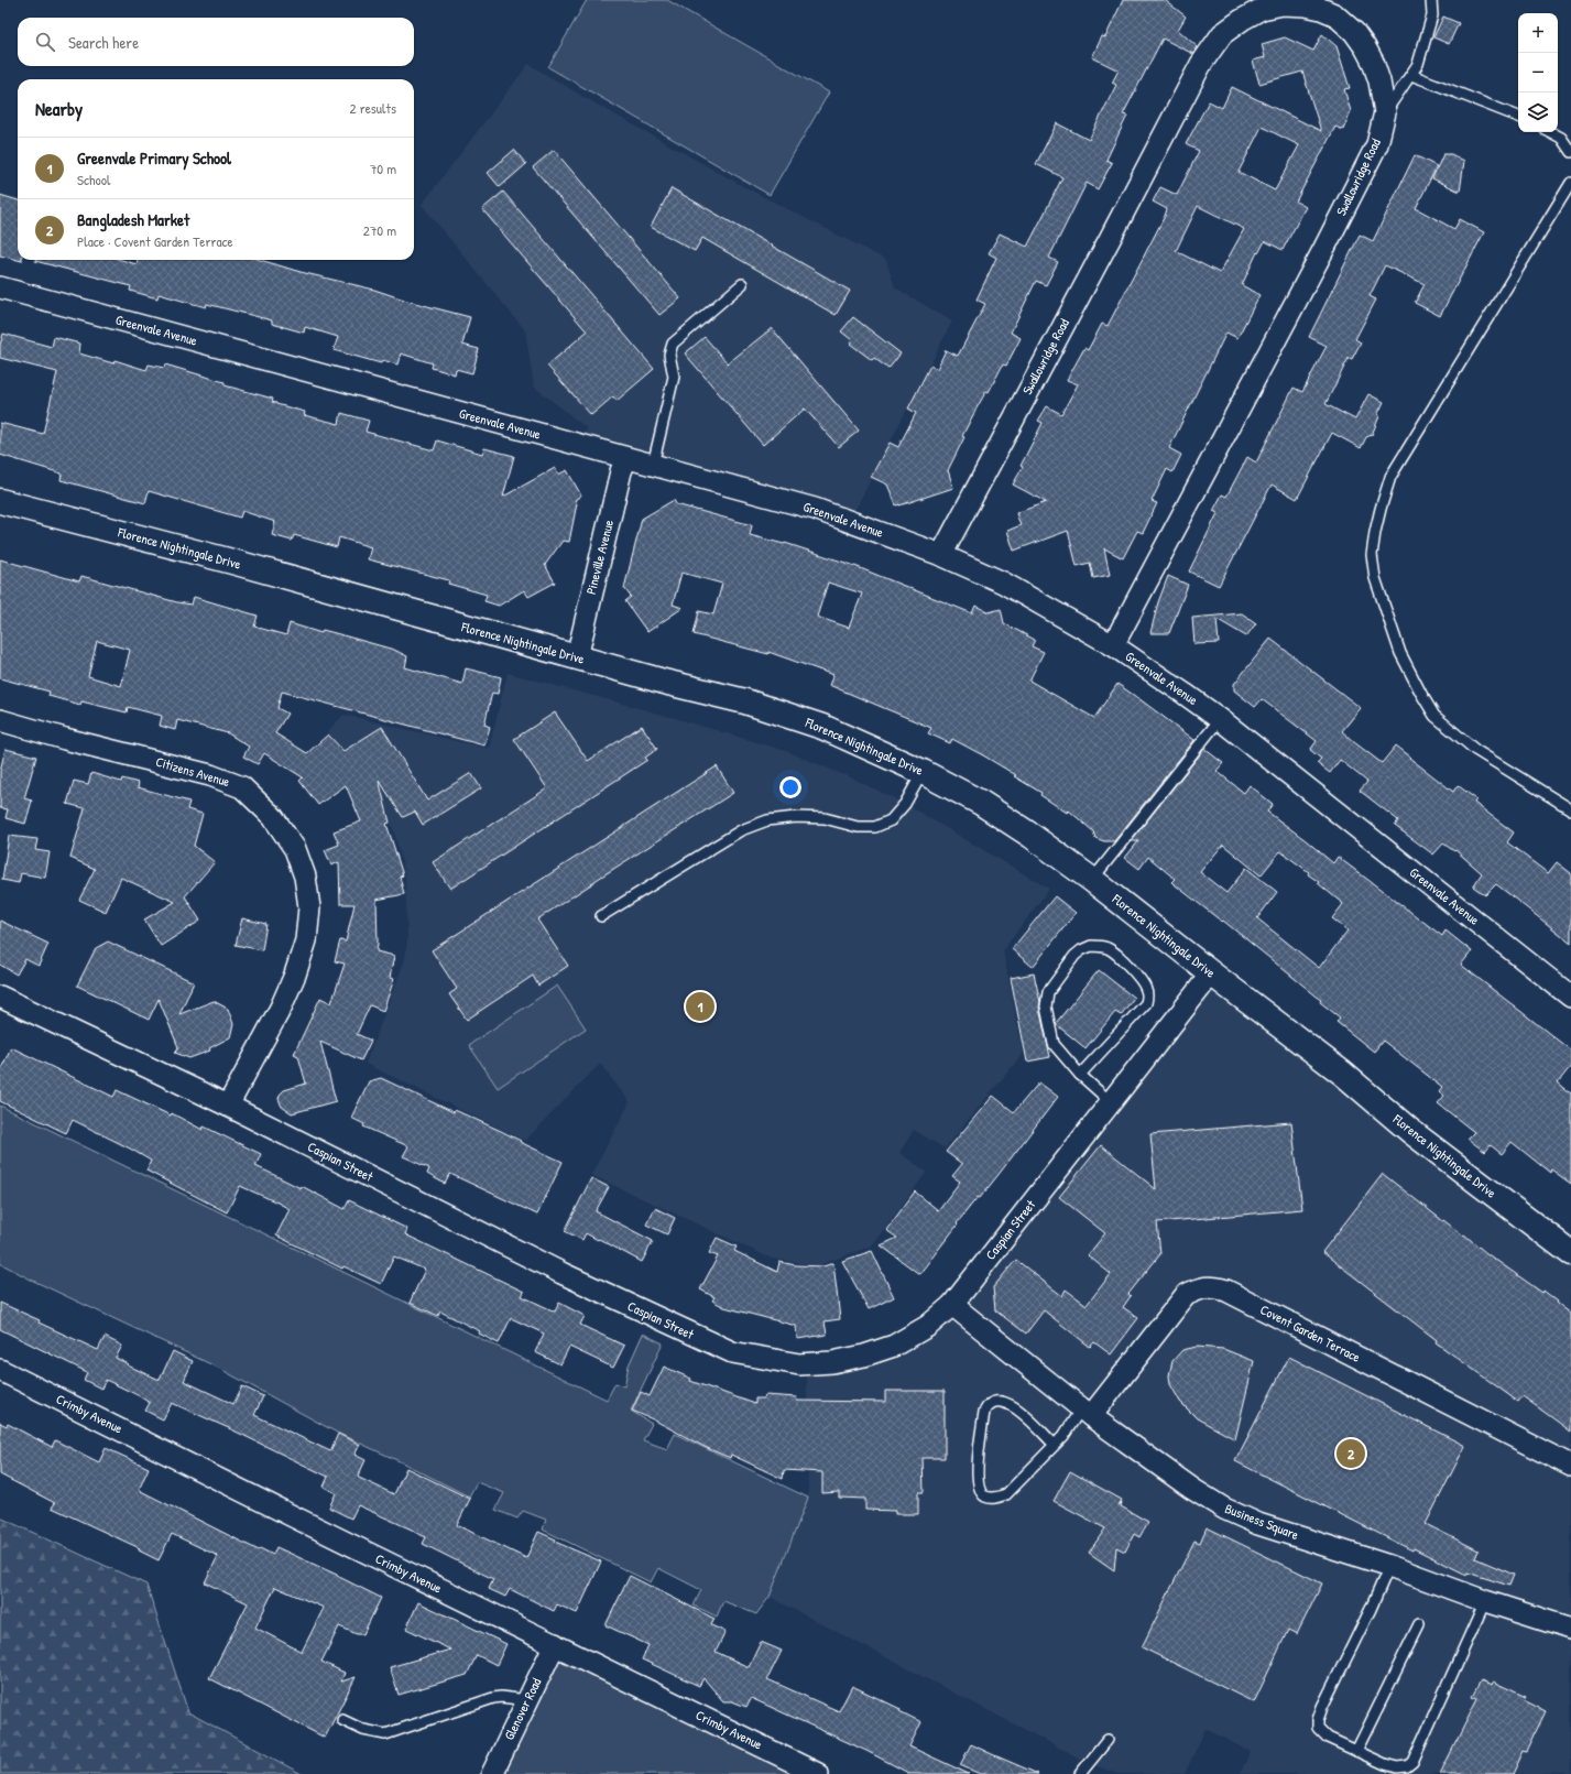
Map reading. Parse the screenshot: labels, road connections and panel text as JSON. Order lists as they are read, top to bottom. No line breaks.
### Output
{"streets":{"street":["Swallowridge Road","Greenvale Avenue","Florence Nightingale Drive","Pineville Avenue","Citizens Avenue","Caspian Street","Covent Garden Terrace","Crimby Avenue","Business Square","Glenover Road"]},"crossings":[["Swallowridge Road","Greenvale Avenue"],["Greenvale Avenue","Pineville Avenue"],["Florence Nightingale Drive","Pineville Avenue"],["Florence Nightingale Drive","Caspian Street"],["Citizens Avenue","Caspian Street"],["Caspian Street","Business Square"],["Covent Garden Terrace","Business Square"],["Crimby Avenue","Glenover Road"]],"page":{"map_buttons":["+","−"],"search":"Search here","heading":["Nearby","2 results"],"list":[{"mark":"1","name":"Greenvale Primary School","note":"School","value":"70 m"},{"mark":"2","name":"Bangladesh Market","note":"Place · Covent Garden Terrace","value":"270 m"}],"pins":["1","2"]}}
